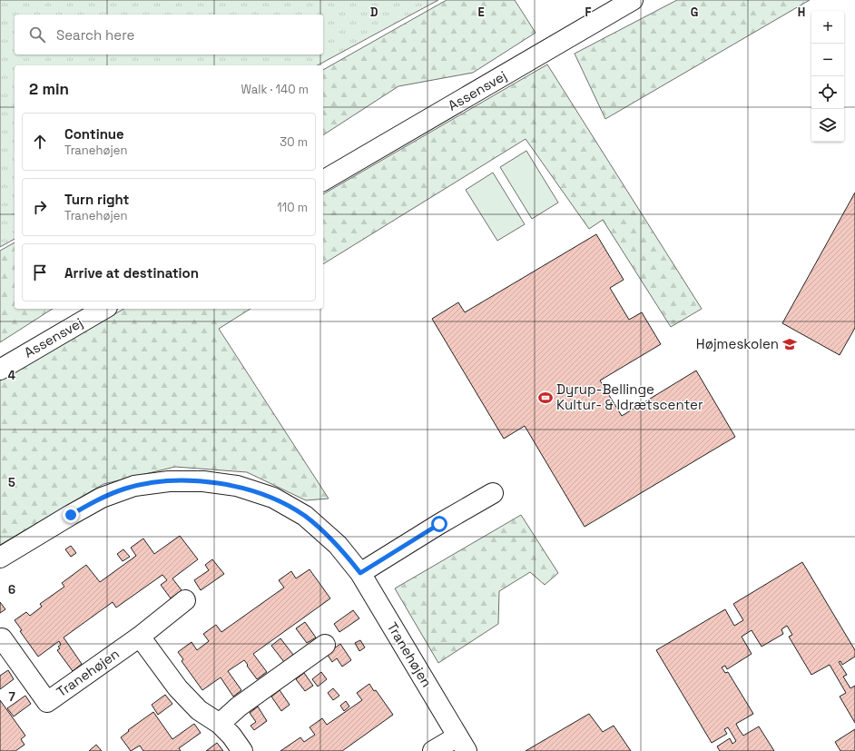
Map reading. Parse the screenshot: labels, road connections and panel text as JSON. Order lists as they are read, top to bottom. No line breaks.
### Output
{"streets":{"street":["Assensvej","Tranehøjen"]},"places":{"school or university":["Højmeskolen"],"sports":["Dyrup-Bellinge Kultur- & Idrætscenter"]},"page":{"map_buttons":["+","−"],"search":"Search here","heading":["2 min","Walk · 140 m"],"list":[["Continue","Tranehøjen","30 m"],["Turn right","Tranehøjen","110 m"],"Arrive at destination"]},"grid":{"columns":["D","E","F","G","H"],"rows":["4","5","6","7"]}}
